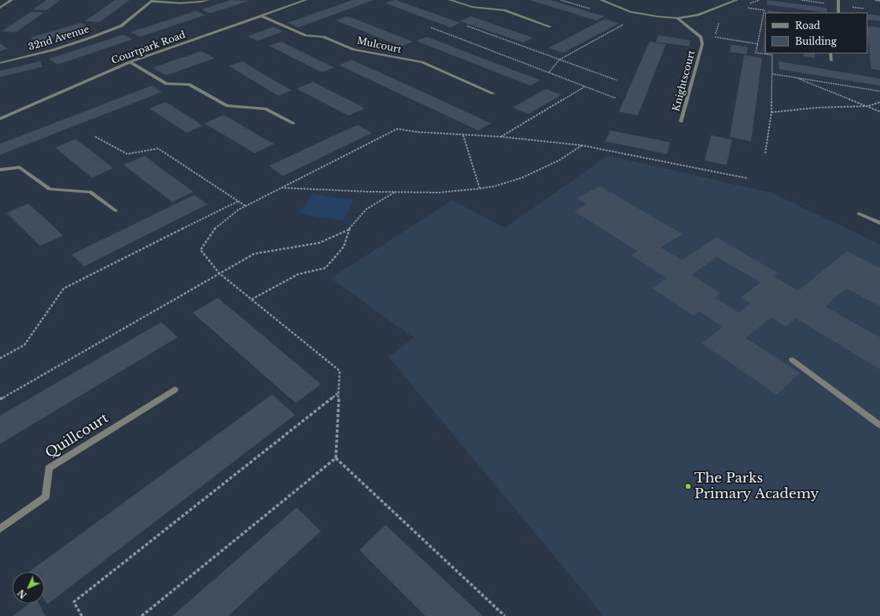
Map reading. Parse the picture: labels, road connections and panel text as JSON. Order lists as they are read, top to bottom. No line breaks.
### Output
{"streets":{"street":["32nd Avenue","Mulcourt","Courtpark Road","Knightscourt","Quillcourt"]},"crossings":[["Mulcourt","Courtpark Road"]],"places":["The Parks Primary Academy"],"legend":["Road","Building"],"north":"bottom left"}
